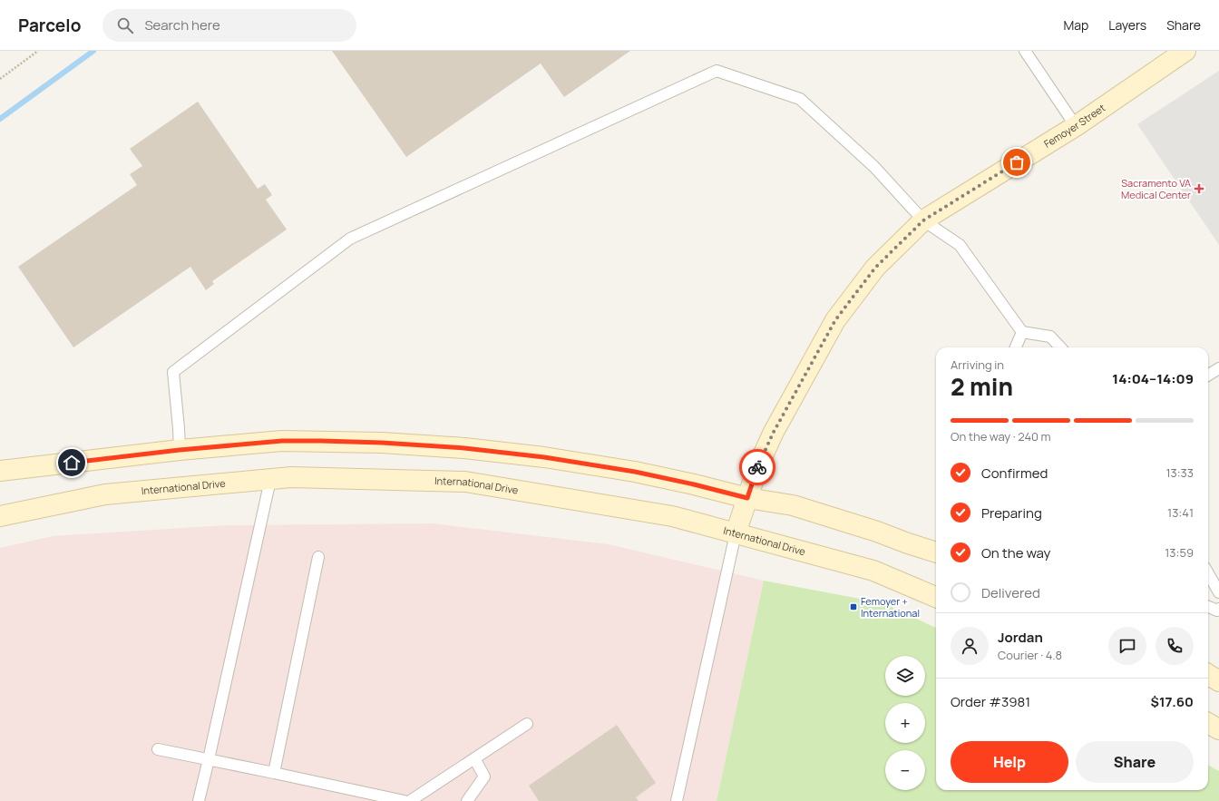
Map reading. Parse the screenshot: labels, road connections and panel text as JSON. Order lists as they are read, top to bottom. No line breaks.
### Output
{"streets":{"main road":["Femoyer Street","International Drive"]},"crossings":[["Femoyer Street","International Drive"]],"places":{"health":["Sacramento VA Medical Center"],"transit":["Femoyer + International"]},"page":{"header":"Parcelo","search":"Search here","nav":["Map","Layers","Share"],"heading":["2 min","Arriving in","14:04–14:09"],"panel":["Jordan","Courier · 4.8","Order #3981","$17.60"],"bar":"On the way · 240 m","list":[["Confirmed","13:33"],["Preparing","13:41"],["On the way","13:59"],"Delivered"],"map_buttons":["+","−"],"buttons":["Help","Share"]}}
